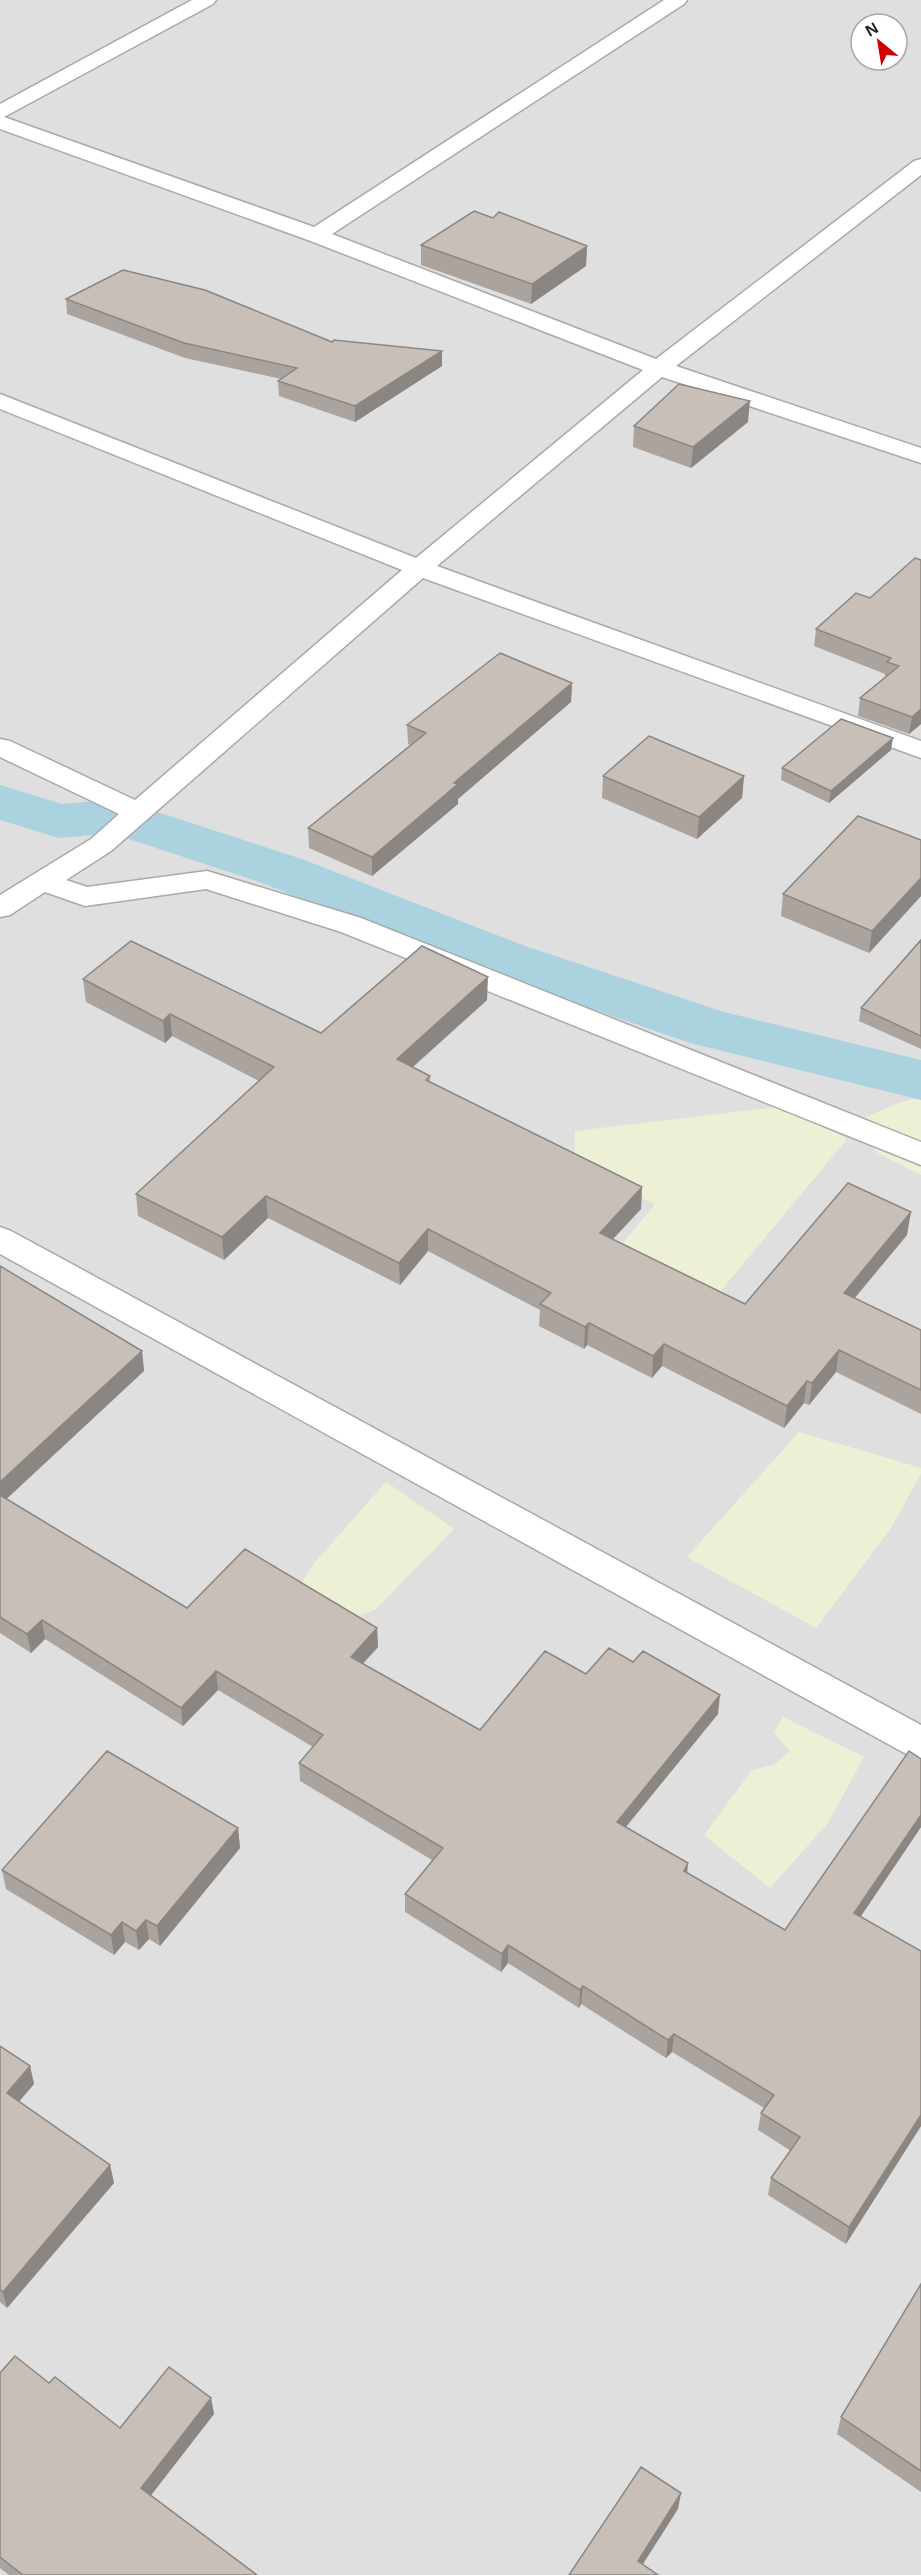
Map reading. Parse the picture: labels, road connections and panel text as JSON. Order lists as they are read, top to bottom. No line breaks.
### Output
{"north":"top left"}
